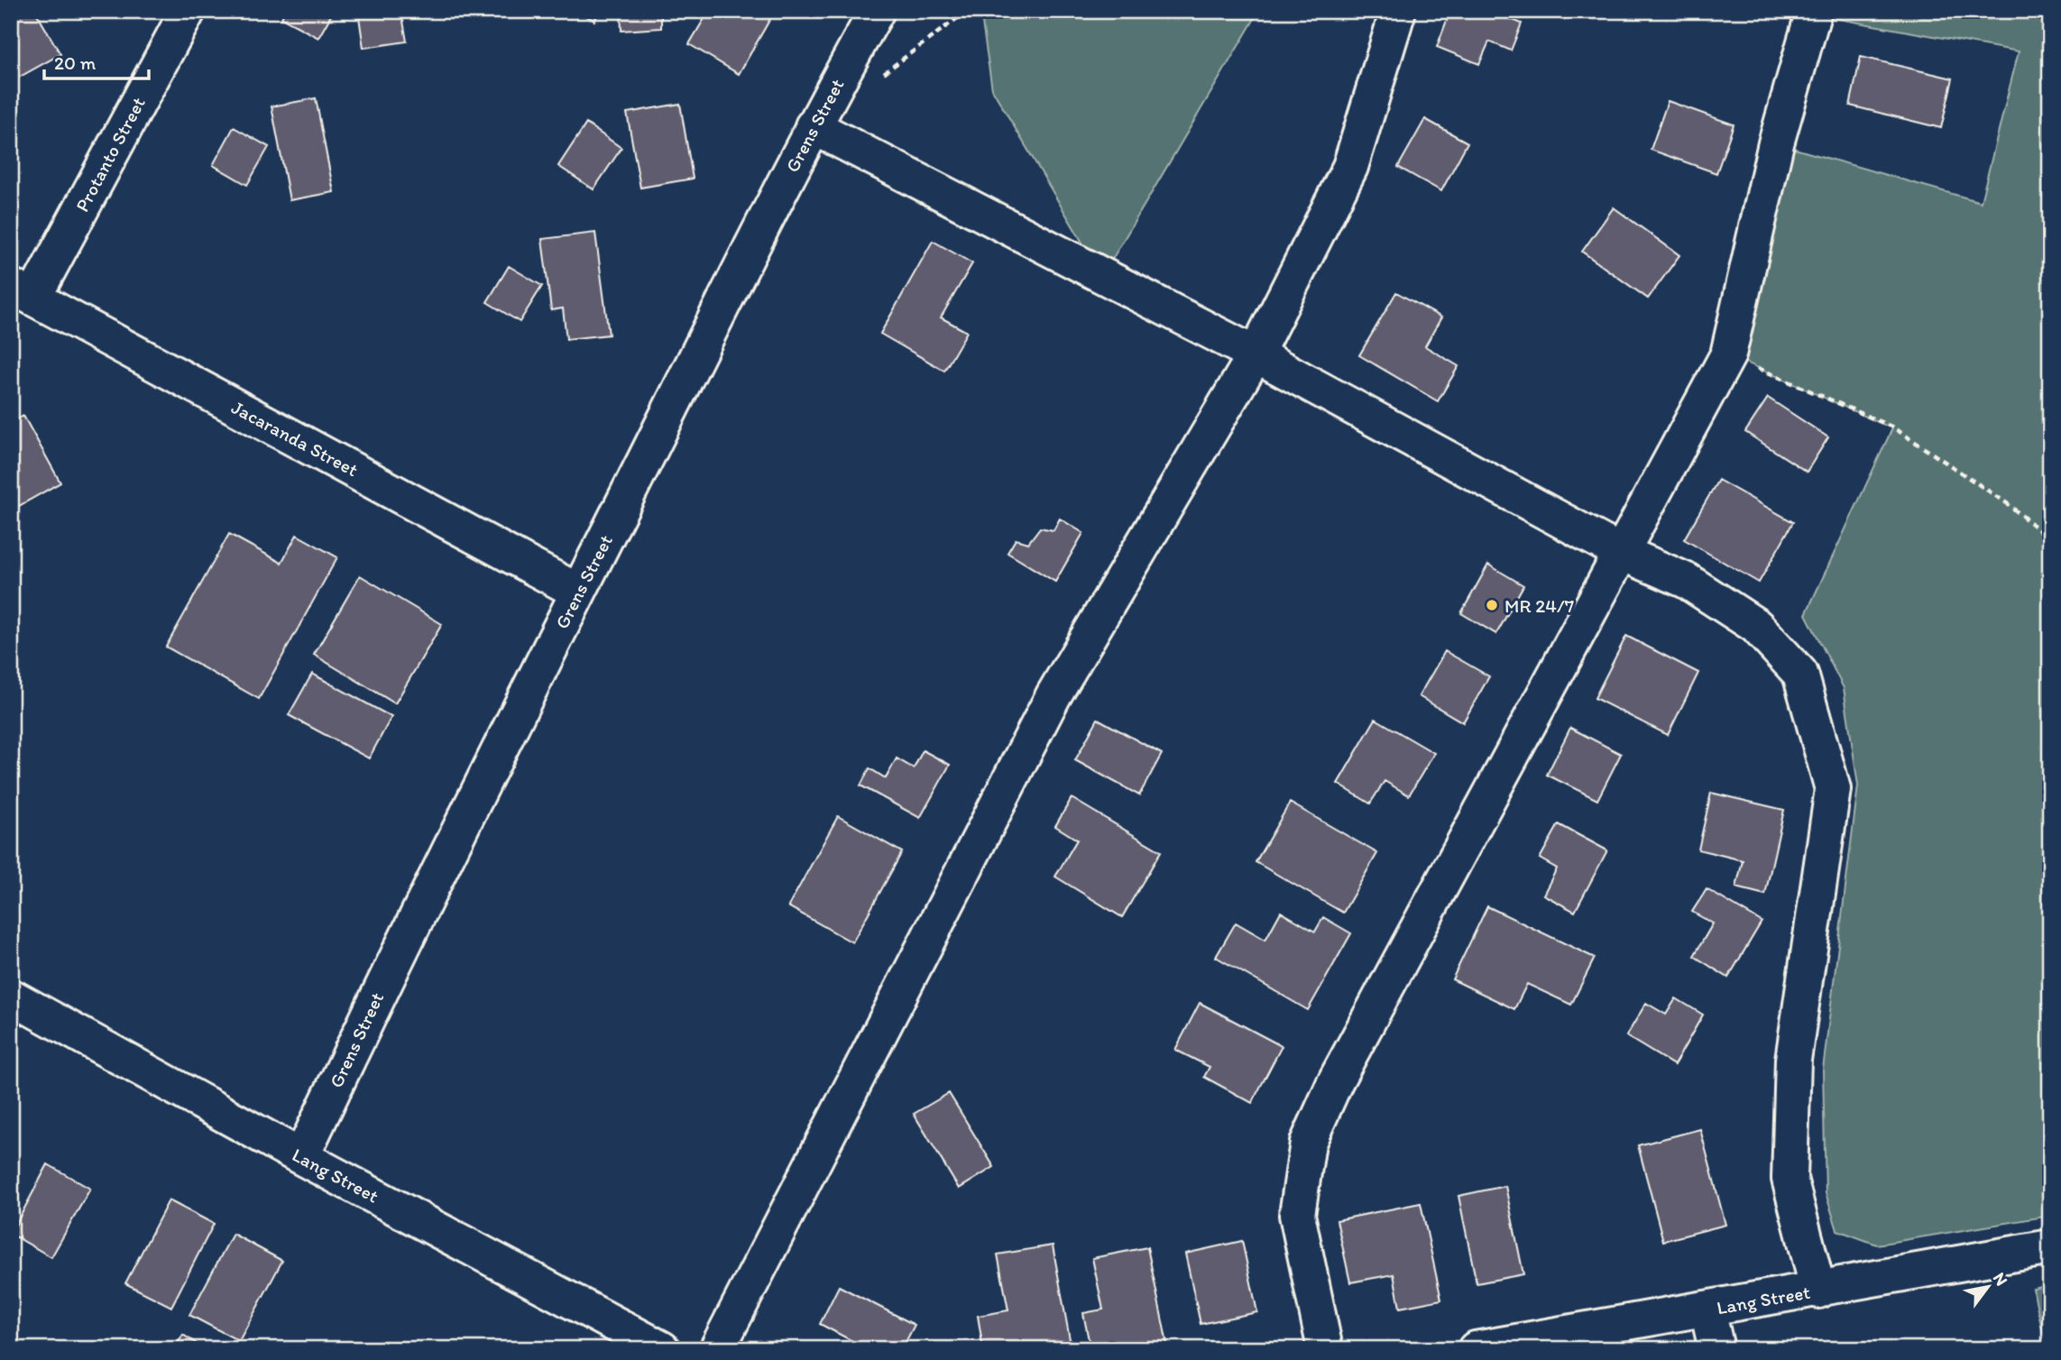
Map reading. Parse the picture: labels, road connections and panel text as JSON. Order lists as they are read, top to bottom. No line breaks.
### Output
{"streets":{"street":["Grens Street","Protanto Street","Jacaranda Street","Lang Street"]},"crossings":[["Grens Street","Jacaranda Street"],["Grens Street","Lang Street"],["Protanto Street","Jacaranda Street"]],"places":["MR 24/7"],"scale_bar":"20 m","north":"top right"}
